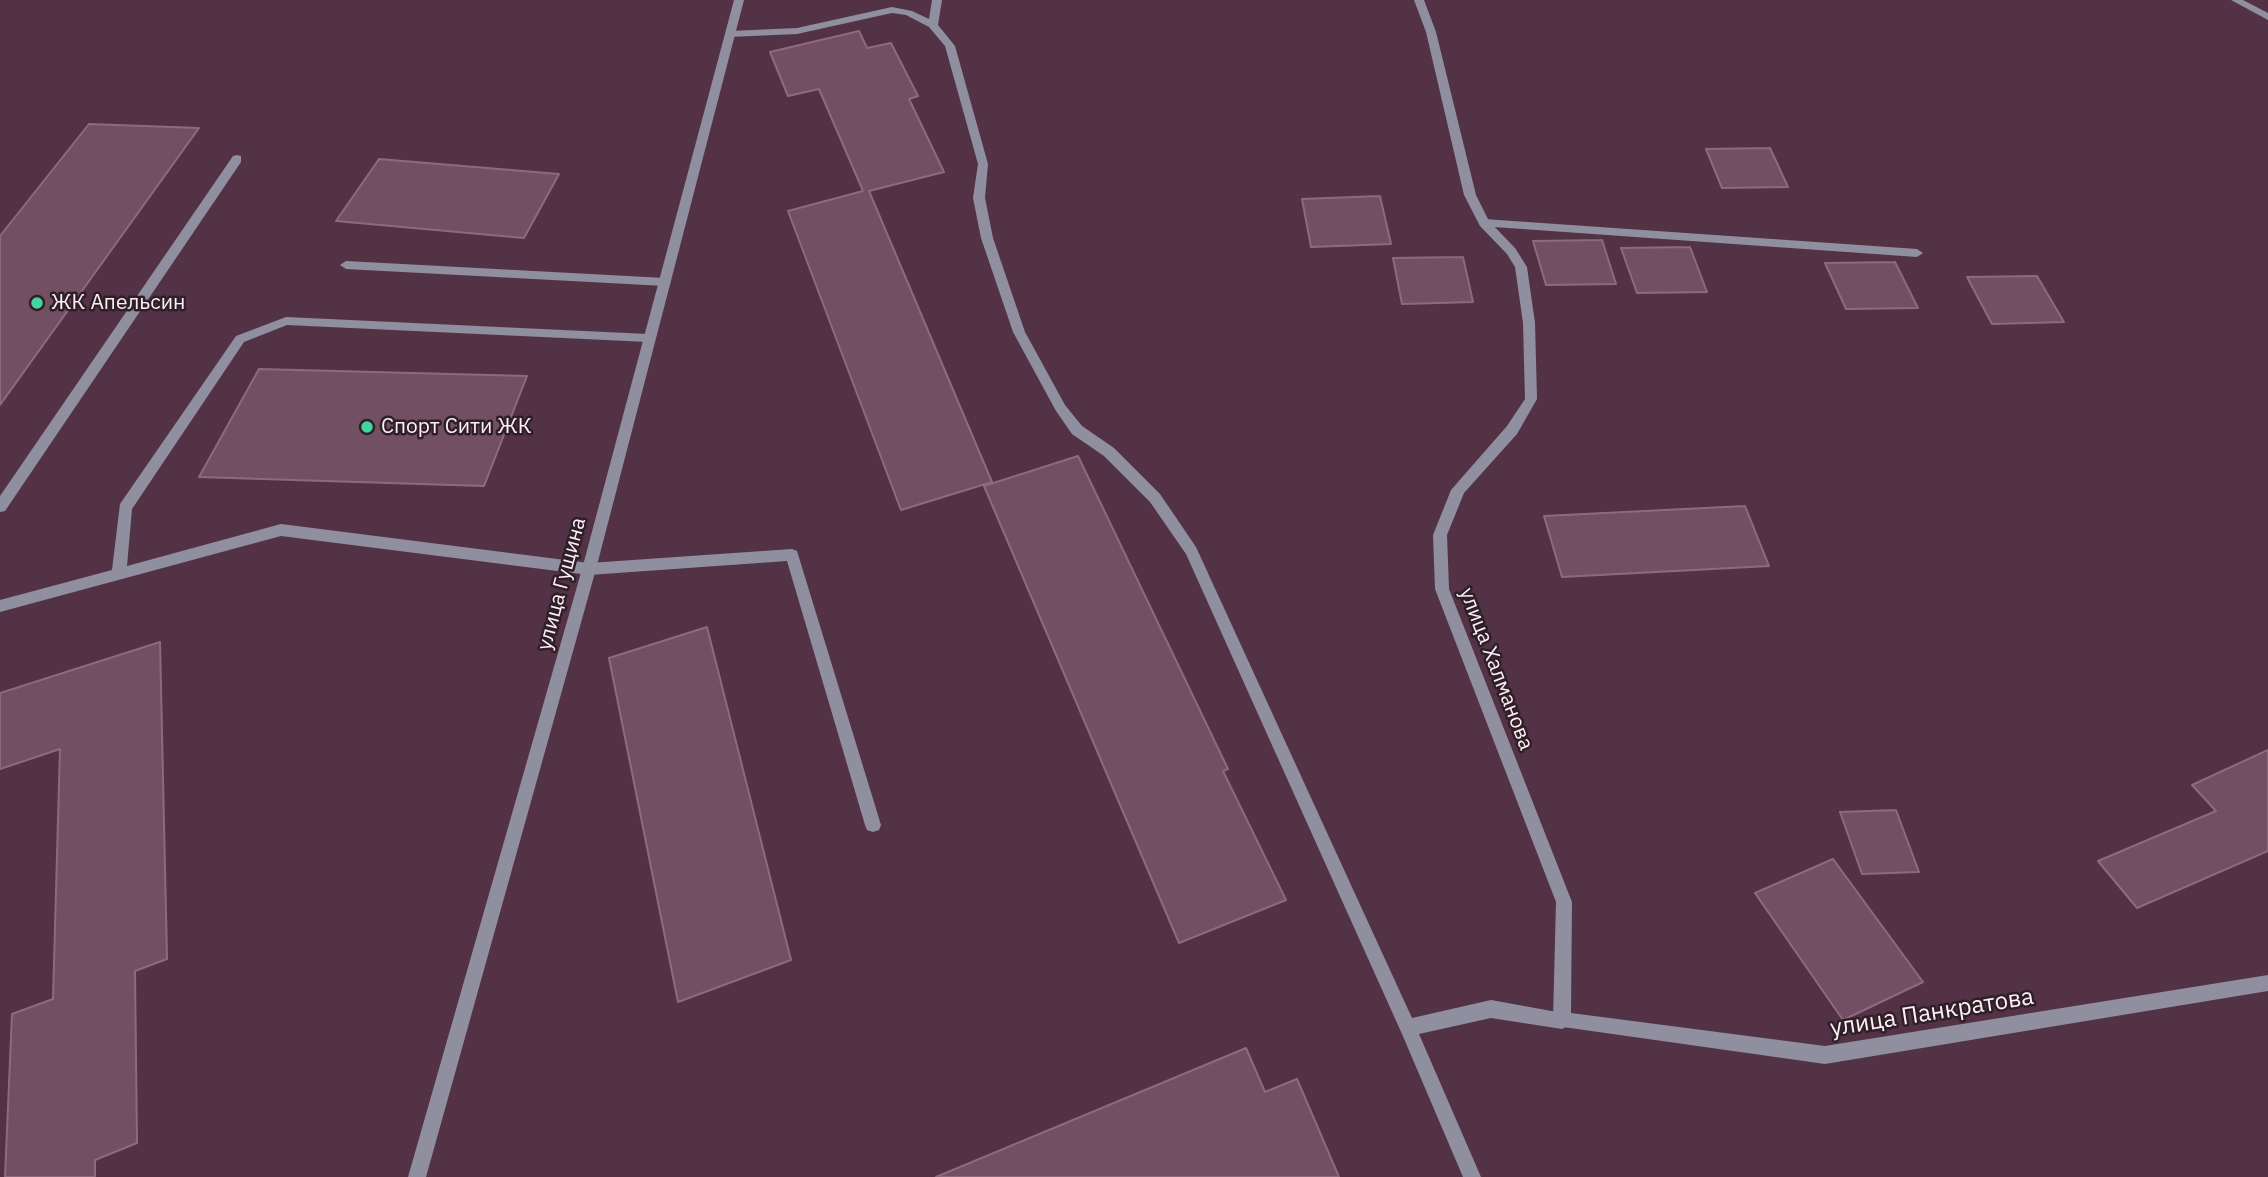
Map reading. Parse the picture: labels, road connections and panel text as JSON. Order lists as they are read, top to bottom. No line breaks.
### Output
{"streets":{"street":["улица Гущина","улица Халманова","улица Панкратова"]},"crossings":[["улица Халманова","улица Панкратова"]],"places":["ЖК Апельсин","Спорт Сити ЖК"]}
